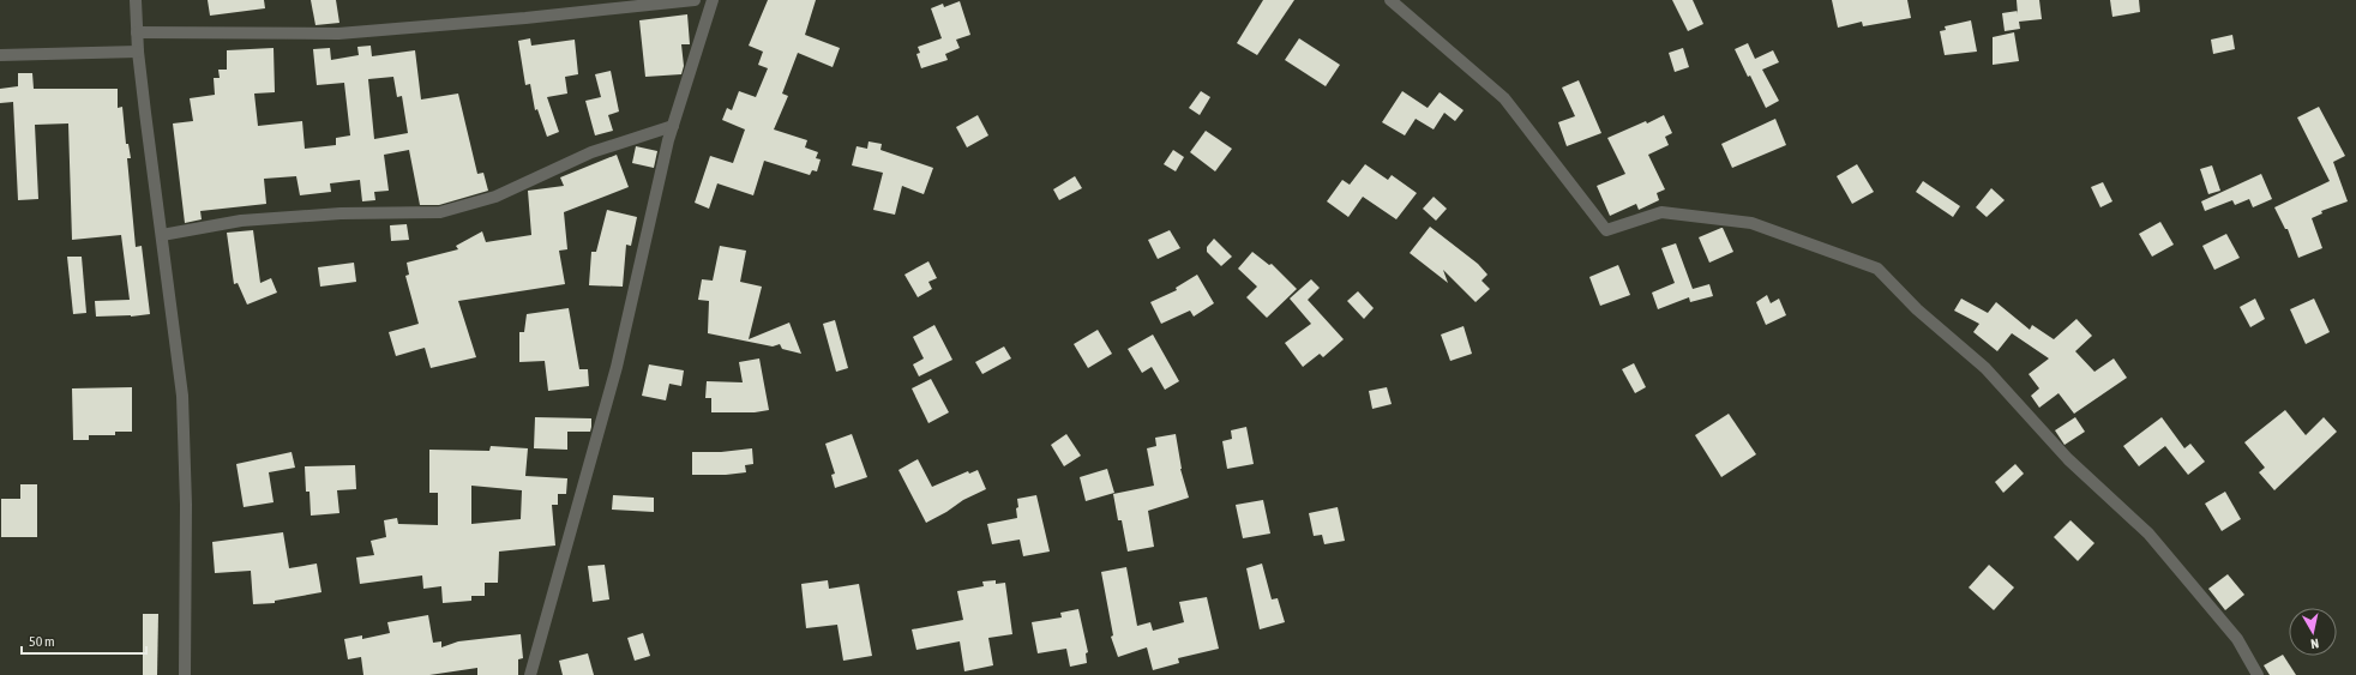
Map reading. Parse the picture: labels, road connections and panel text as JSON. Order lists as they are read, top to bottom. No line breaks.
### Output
{"scale_bar":"50 m","north":"bottom"}
